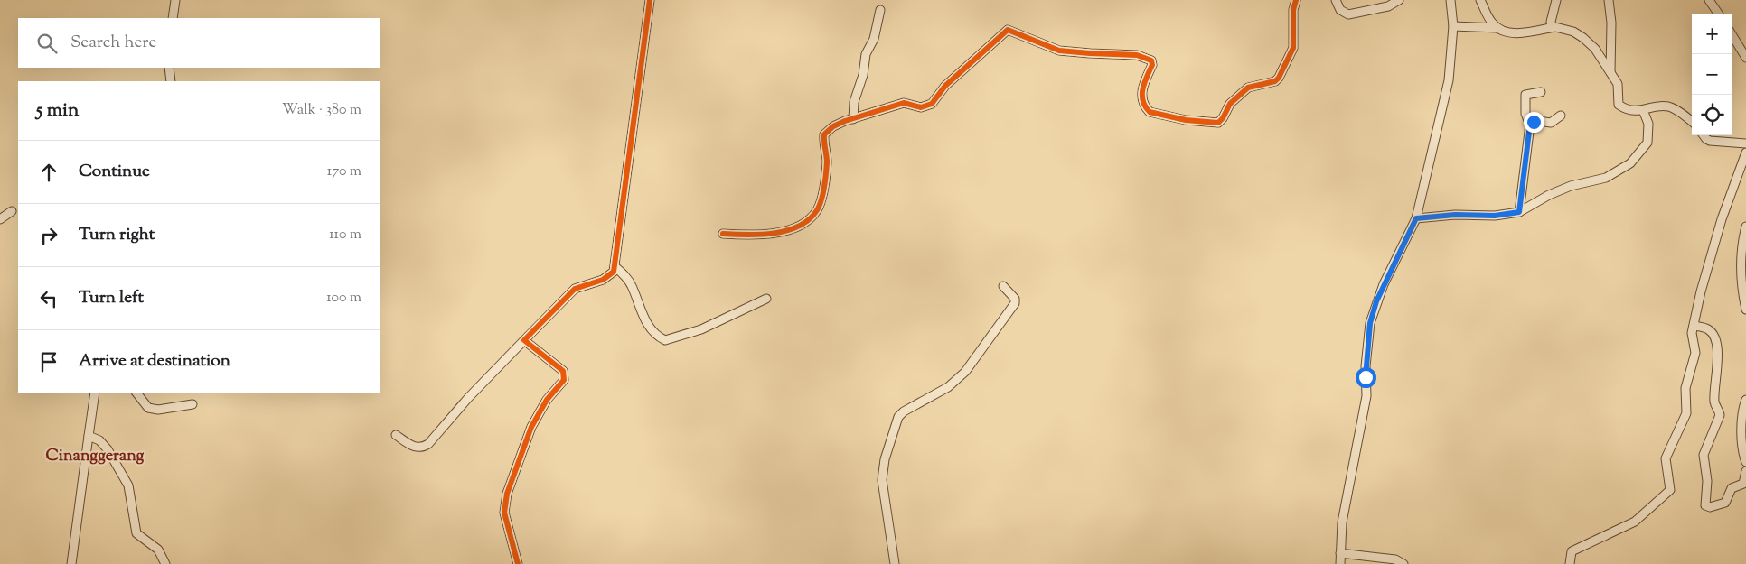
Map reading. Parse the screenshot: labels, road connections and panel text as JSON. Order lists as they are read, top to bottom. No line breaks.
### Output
{"districts":["Cinanggerang"],"page":{"map_buttons":["+","−"],"search":"Search here","heading":["5 min","Walk · 380 m"],"list":[["Continue","170 m"],["Turn right","110 m"],["Turn left","100 m"],"Arrive at destination"]}}
